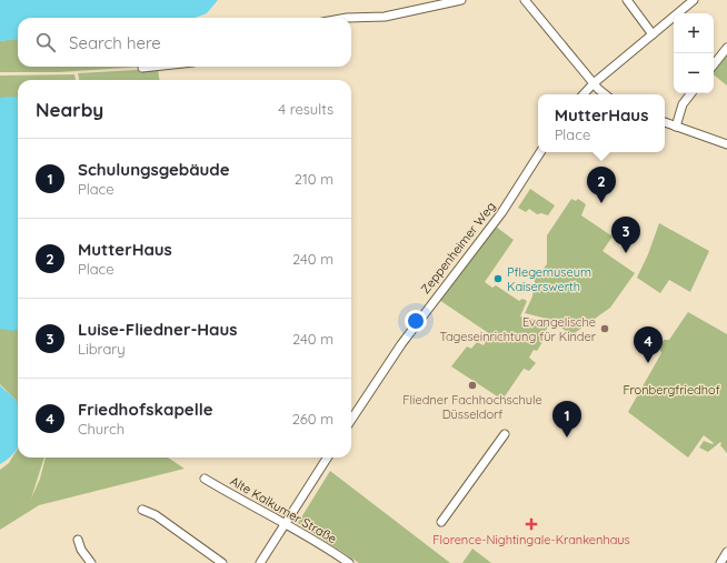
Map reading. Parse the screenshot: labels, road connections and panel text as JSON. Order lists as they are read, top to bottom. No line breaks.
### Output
{"streets":{"street":["Zeppenheimer Weg","Alte Kalkumer Straße"]},"parks":["Fronbergfriedhof"],"places":{"other":["Pflegemuseum Kaiserswerth","Evangelische Tageseinrichtung für Kinder","Fliedner Fachhochschule Düsseldorf"],"health":["Florence-Nightingale-Krankenhaus"]},"page":{"map_buttons":["+","−"],"search":"Search here","heading":["Nearby","4 results"],"popup":["MutterHaus","Place"],"list":[{"mark":"1","name":"Schulungsgebäude","note":"Place","value":"210 m"},{"mark":"2","name":"MutterHaus","note":"Place","value":"240 m"},{"mark":"3","name":"Luise-Fliedner-Haus","note":"Library","value":"240 m"},{"mark":"4","name":"Friedhofskapelle","note":"Church","value":"260 m"}],"pins":["2","3","4","1"]}}
